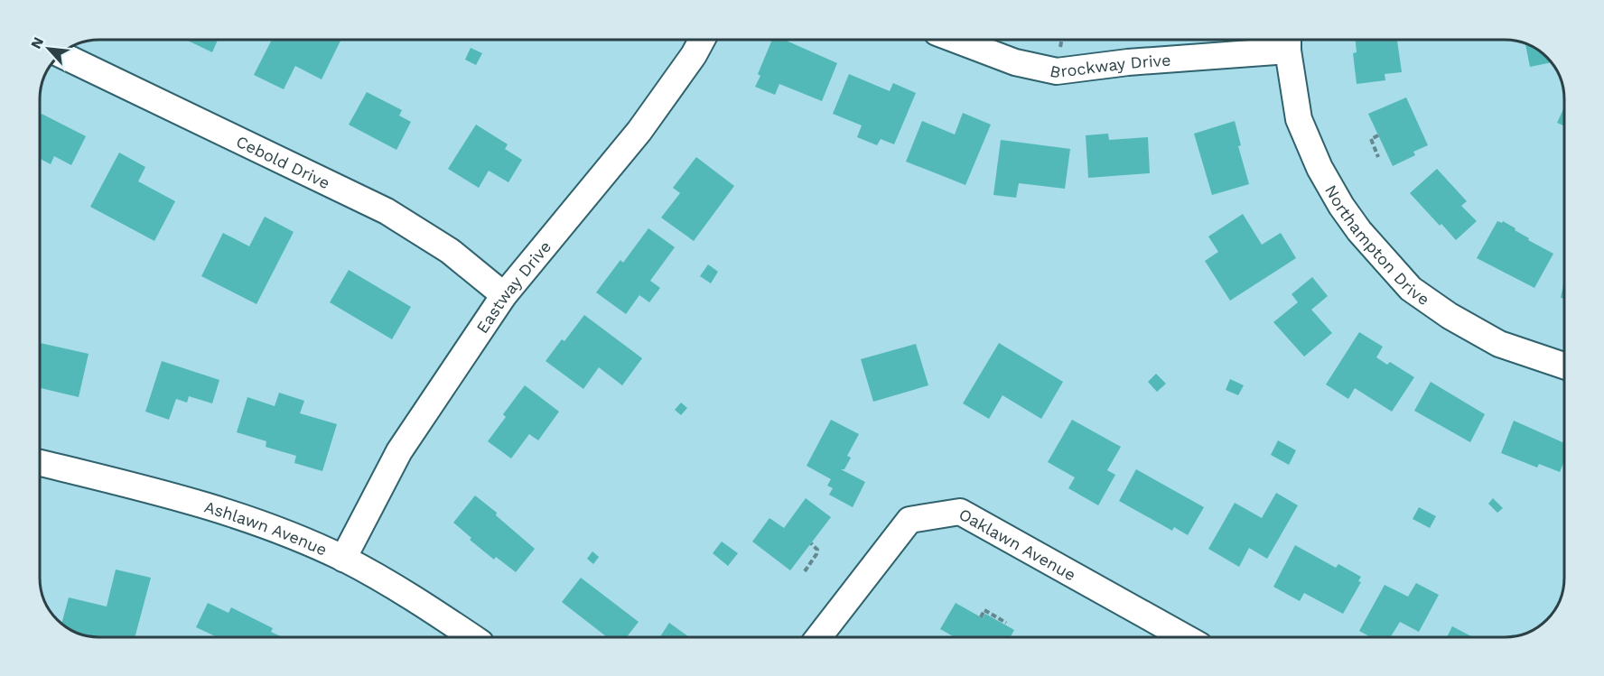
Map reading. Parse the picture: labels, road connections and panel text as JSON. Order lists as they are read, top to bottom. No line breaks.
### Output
{"streets":{"street":["Brockway Drive","Cebold Drive","Northampton Drive","Eastway Drive","Ashlawn Avenue","Oaklawn Avenue"]},"crossings":[["Brockway Drive","Northampton Drive"],["Cebold Drive","Eastway Drive"],["Eastway Drive","Ashlawn Avenue"]],"north":"top left"}
